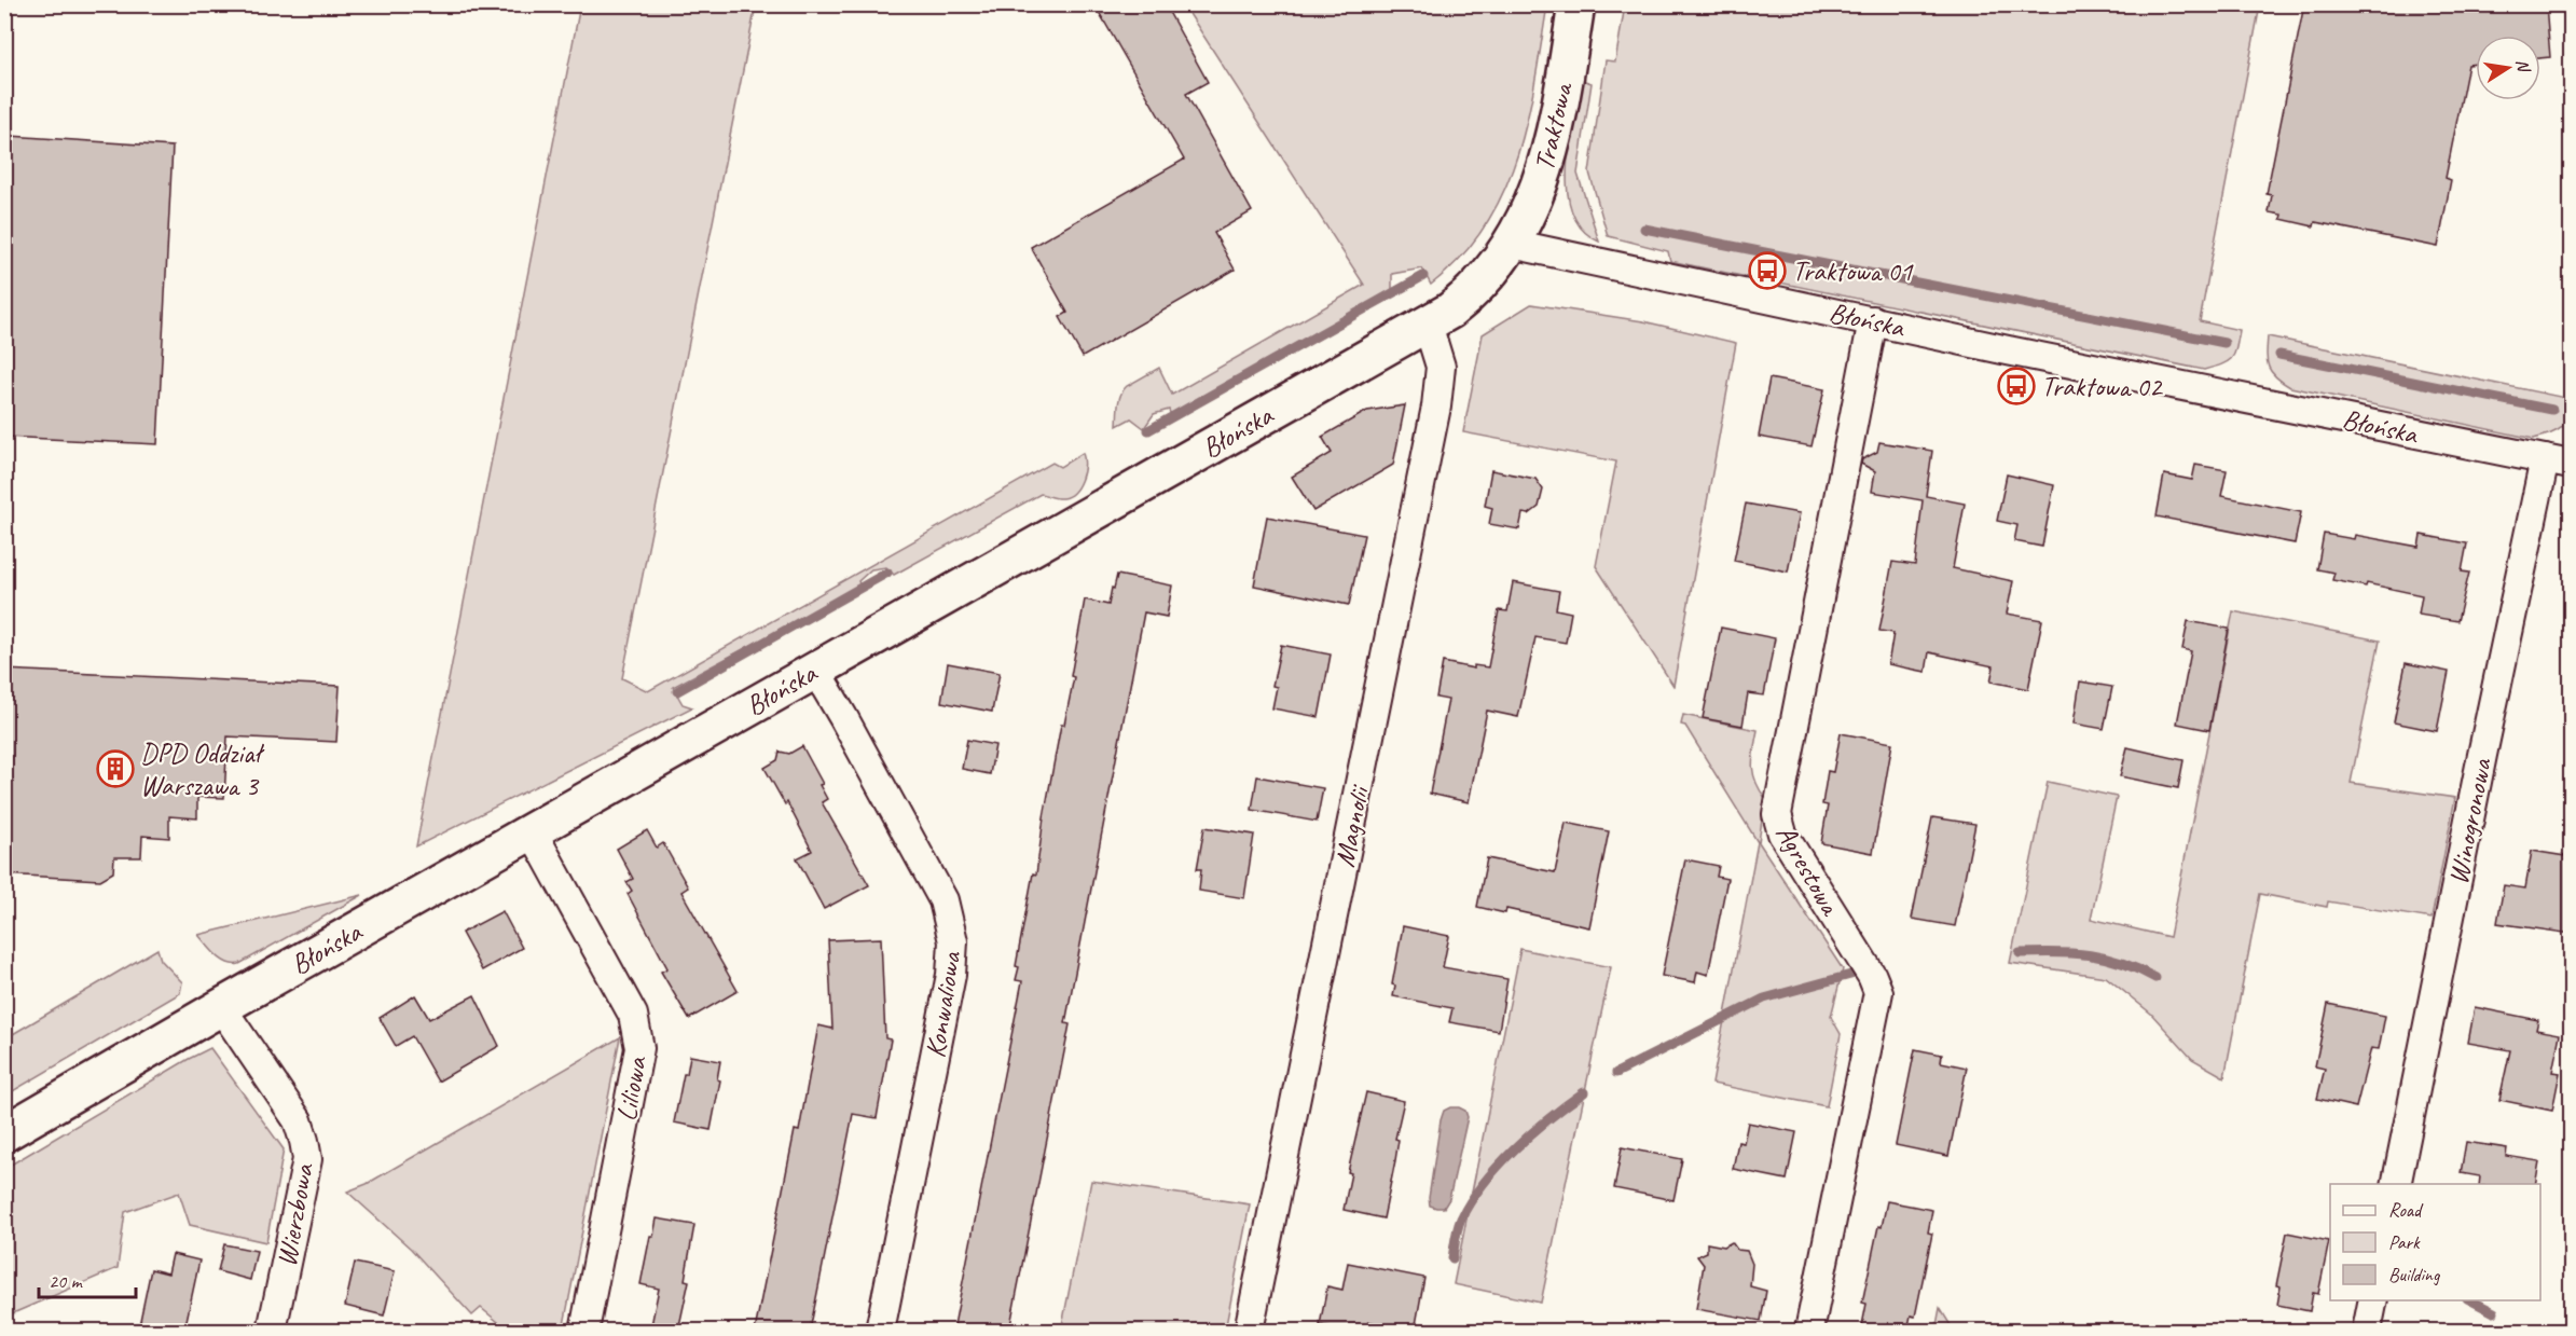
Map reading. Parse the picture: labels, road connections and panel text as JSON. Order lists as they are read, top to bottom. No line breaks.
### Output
{"streets":{"street":["Traktowa","Błońska","Winogronowa","Magnolii","Agrestowa","Konwaliowa","Liliowa","Wierzbowa"]},"crossings":[["Traktowa","Błońska"],["Błońska","Winogronowa"],["Błońska","Magnolii"],["Błońska","Agrestowa"],["Błońska","Konwaliowa"],["Błońska","Liliowa"],["Błońska","Wierzbowa"]],"places":{"bus stop":["Traktowa 01","Traktowa 02"],"building":["DPD Oddział Warszawa 3"]},"legend":["Road","Park","Building"],"scale_bar":"20 m","north":"right"}
